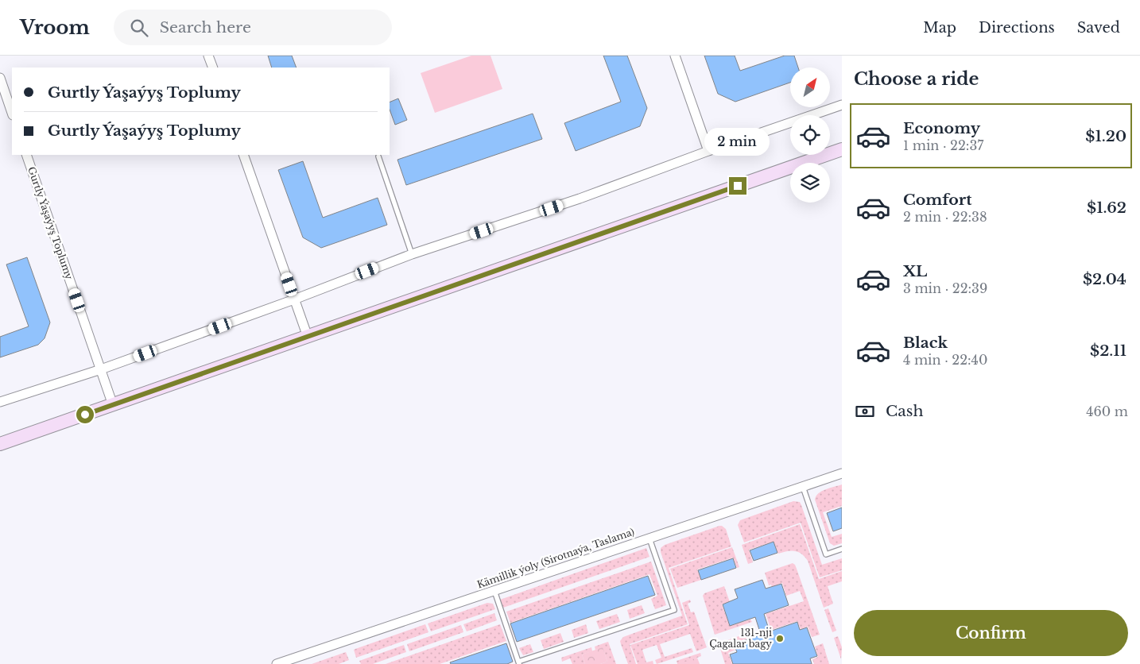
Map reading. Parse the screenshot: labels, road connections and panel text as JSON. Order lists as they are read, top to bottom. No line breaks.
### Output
{"streets":{"street":["Gurtly Ýaşaýyş Toplumy","Kämillik ýoly (Sirotnaýa, Taslama)"]},"places":["131-nji Çagalar bagy"],"north":"top right","page":{"header":"Vroom","search":"Search here","nav":["Map","Directions","Saved"],"heading":"Choose a ride","banner":["Gurtly Ýaşaýyş Toplumy","Gurtly Ýaşaýyş Toplumy"],"list":[{"name":"Economy","note":"1 min · 22:37","value":"$1.20"},{"name":"Comfort","note":"2 min · 22:38","value":"$1.62"},{"name":"XL","note":"3 min · 22:39","value":"$2.04"},{"name":"Black","note":"4 min · 22:40","value":"$2.11"}],"bubble":"2 min","pay":["Cash","460 m"],"buttons":"Confirm"}}
